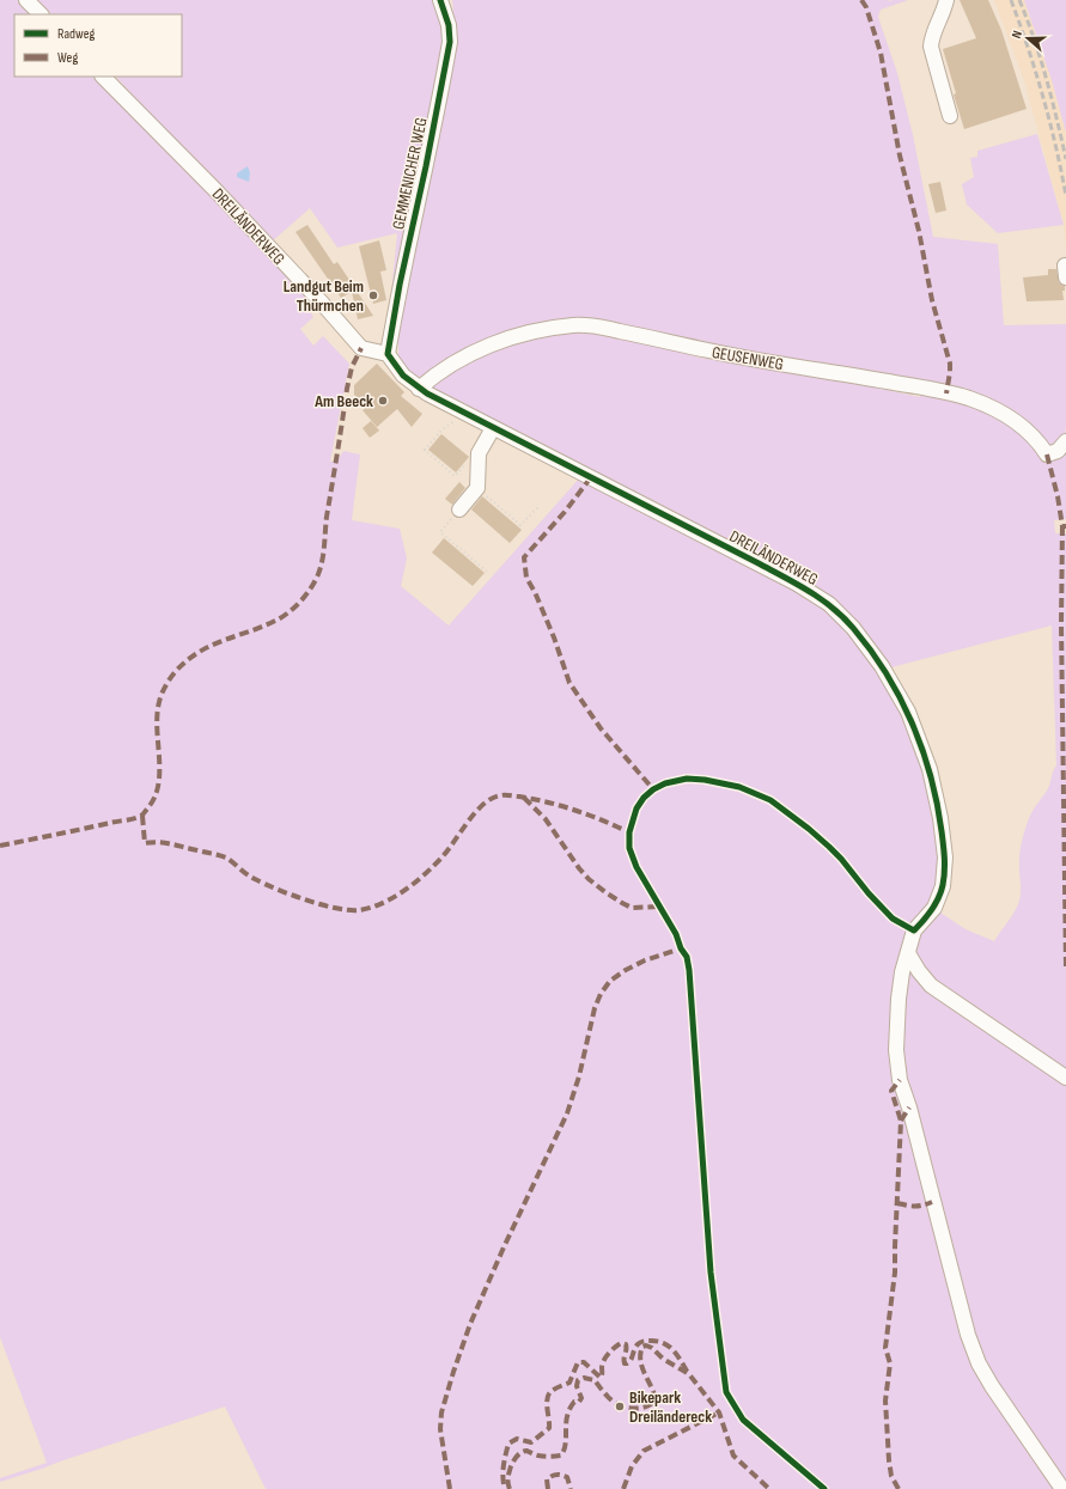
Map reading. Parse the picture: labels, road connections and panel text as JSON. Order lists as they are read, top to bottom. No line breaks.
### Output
{"streets":{"street":["GEMMENICHER WEG","DREILÄNDERWEG","GEUSENWEG"]},"crossings":[["GEMMENICHER WEG","DREILÄNDERWEG"],["DREILÄNDERWEG","GEUSENWEG"]],"places":["Landgut Beim Thürmchen","Am Beeck","Bikepark Dreiländereck"],"legend":["Radweg","Weg"],"north":"left"}
